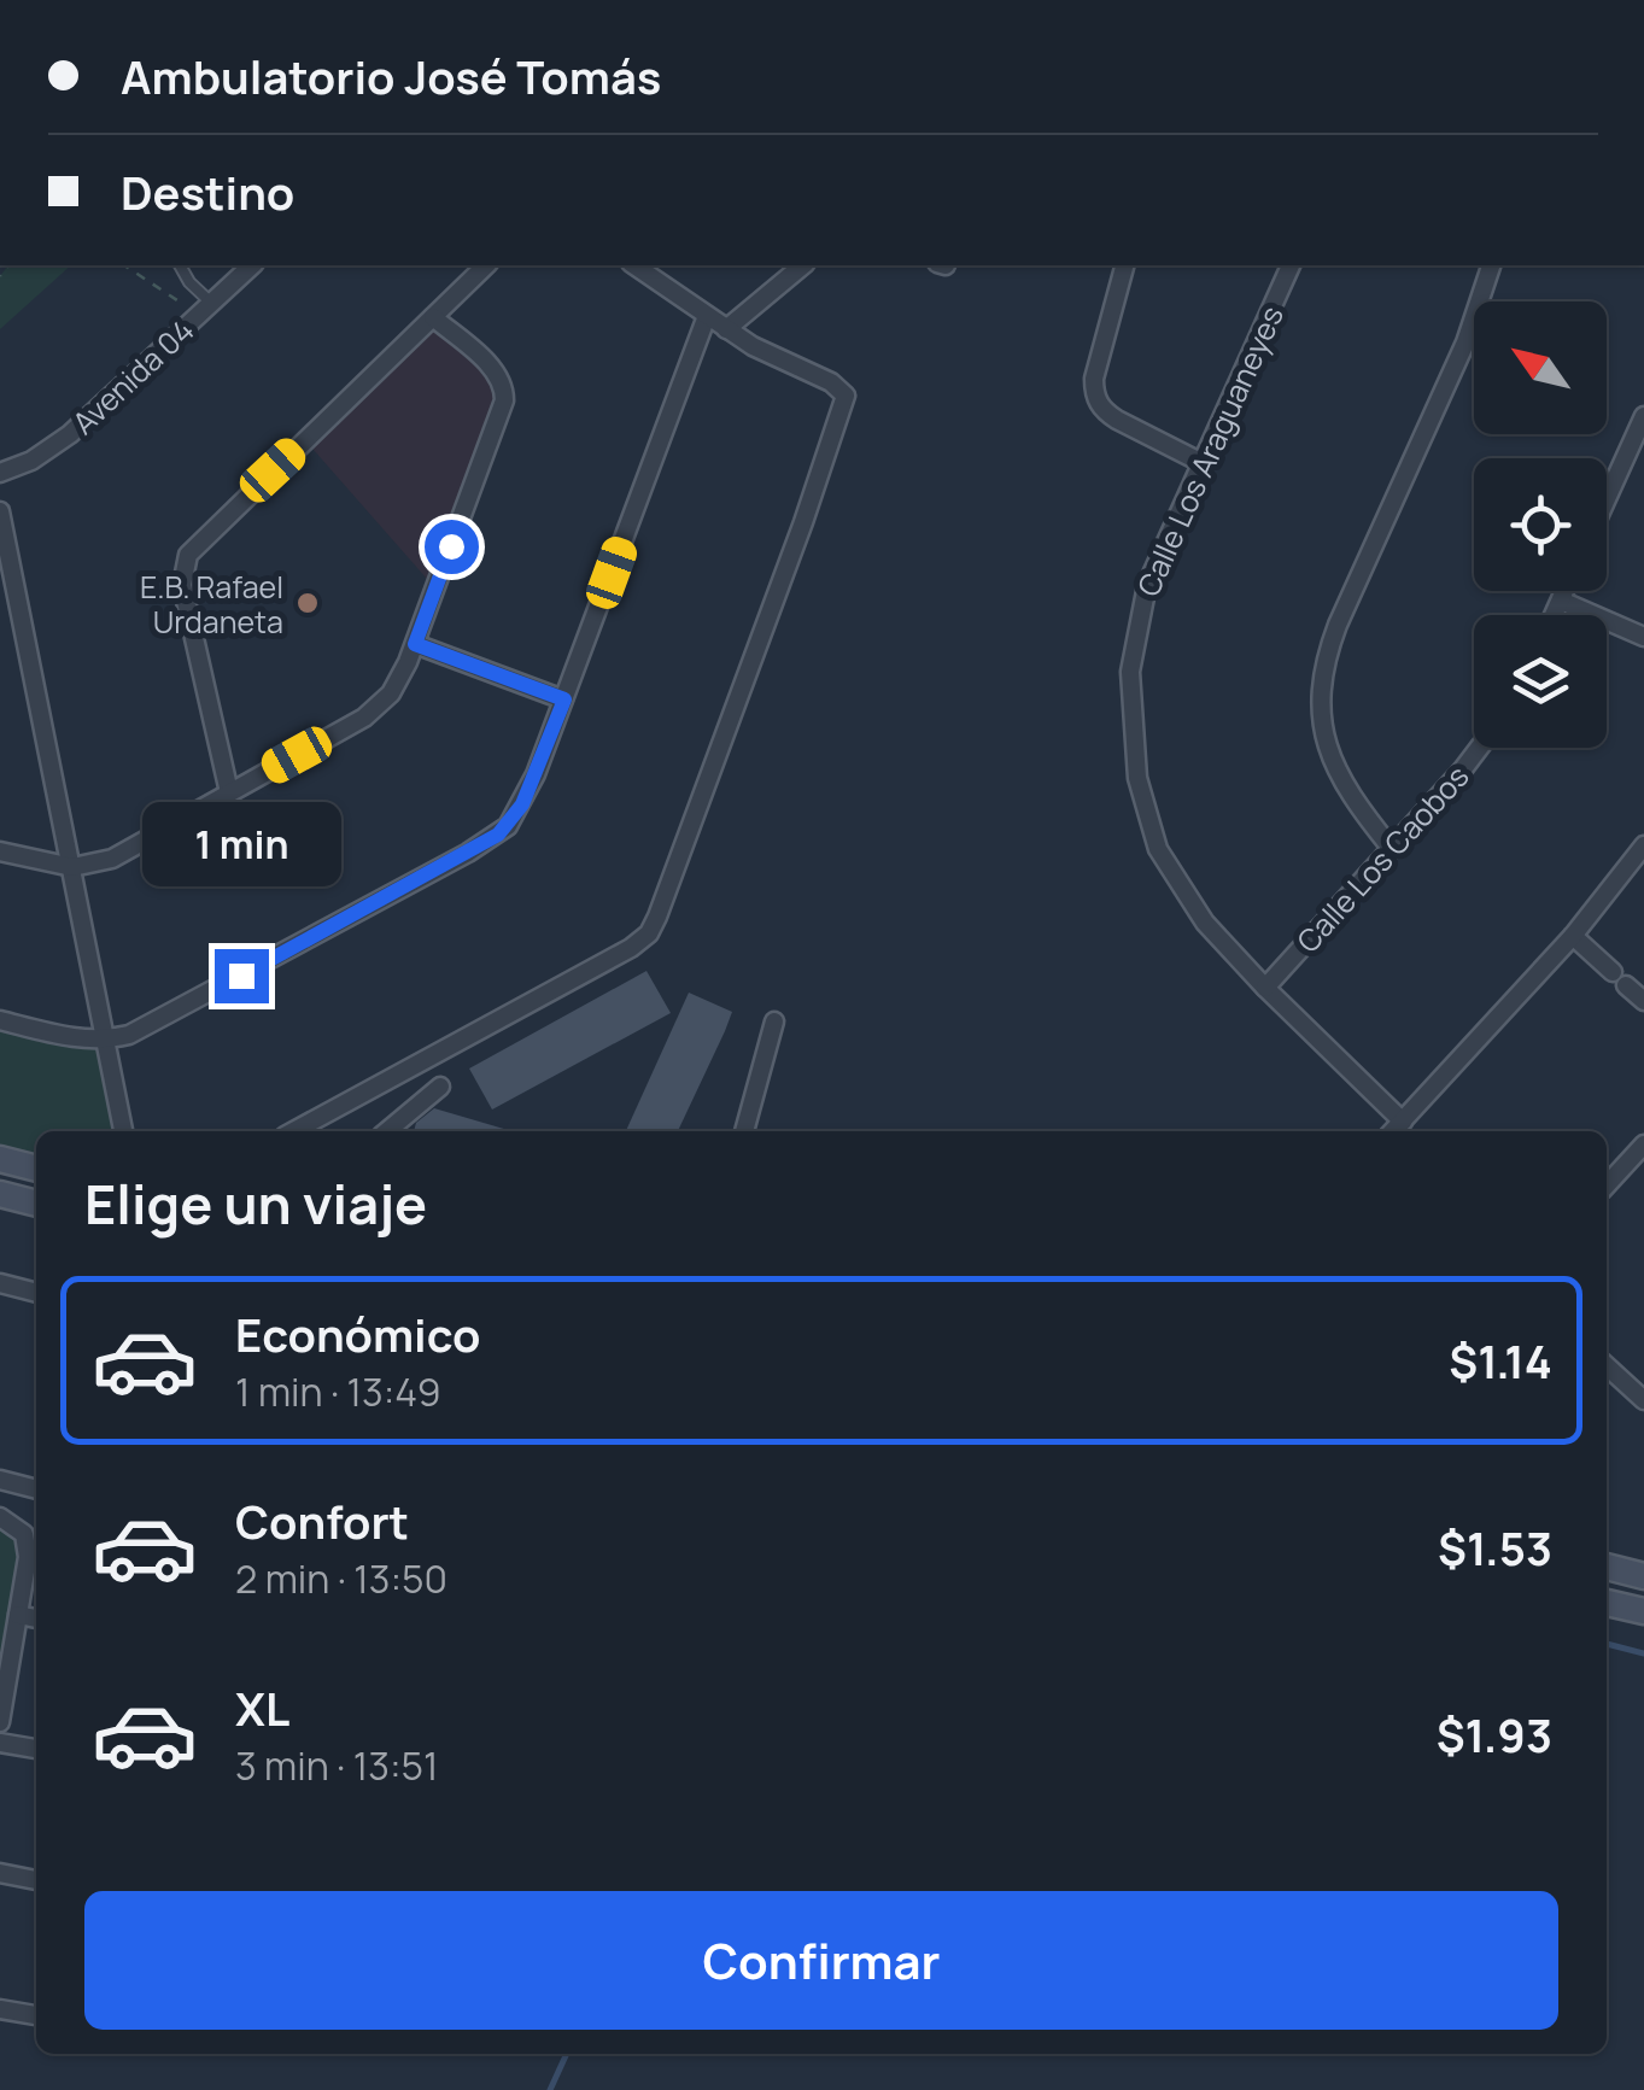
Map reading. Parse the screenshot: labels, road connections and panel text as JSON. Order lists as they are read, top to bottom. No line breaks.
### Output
{"streets":{"street":["Avenida 04","Calle Los Araguaneyes","Calle Los Caobos"]},"crossings":[["Calle Los Araguaneyes","Calle Los Caobos"]],"places":["E.B. Rafael Urdaneta"],"north":"top left","page":{"banner":["Ambulatorio José Tomás","Destino"],"bubble":"1 min","heading":"Elige un viaje","list":[{"name":"Económico","note":"1 min · 13:49","value":"$1.14"},{"name":"Confort","note":"2 min · 13:50","value":"$1.53"},{"name":"XL","note":"3 min · 13:51","value":"$1.93"}],"buttons":"Confirmar"}}
